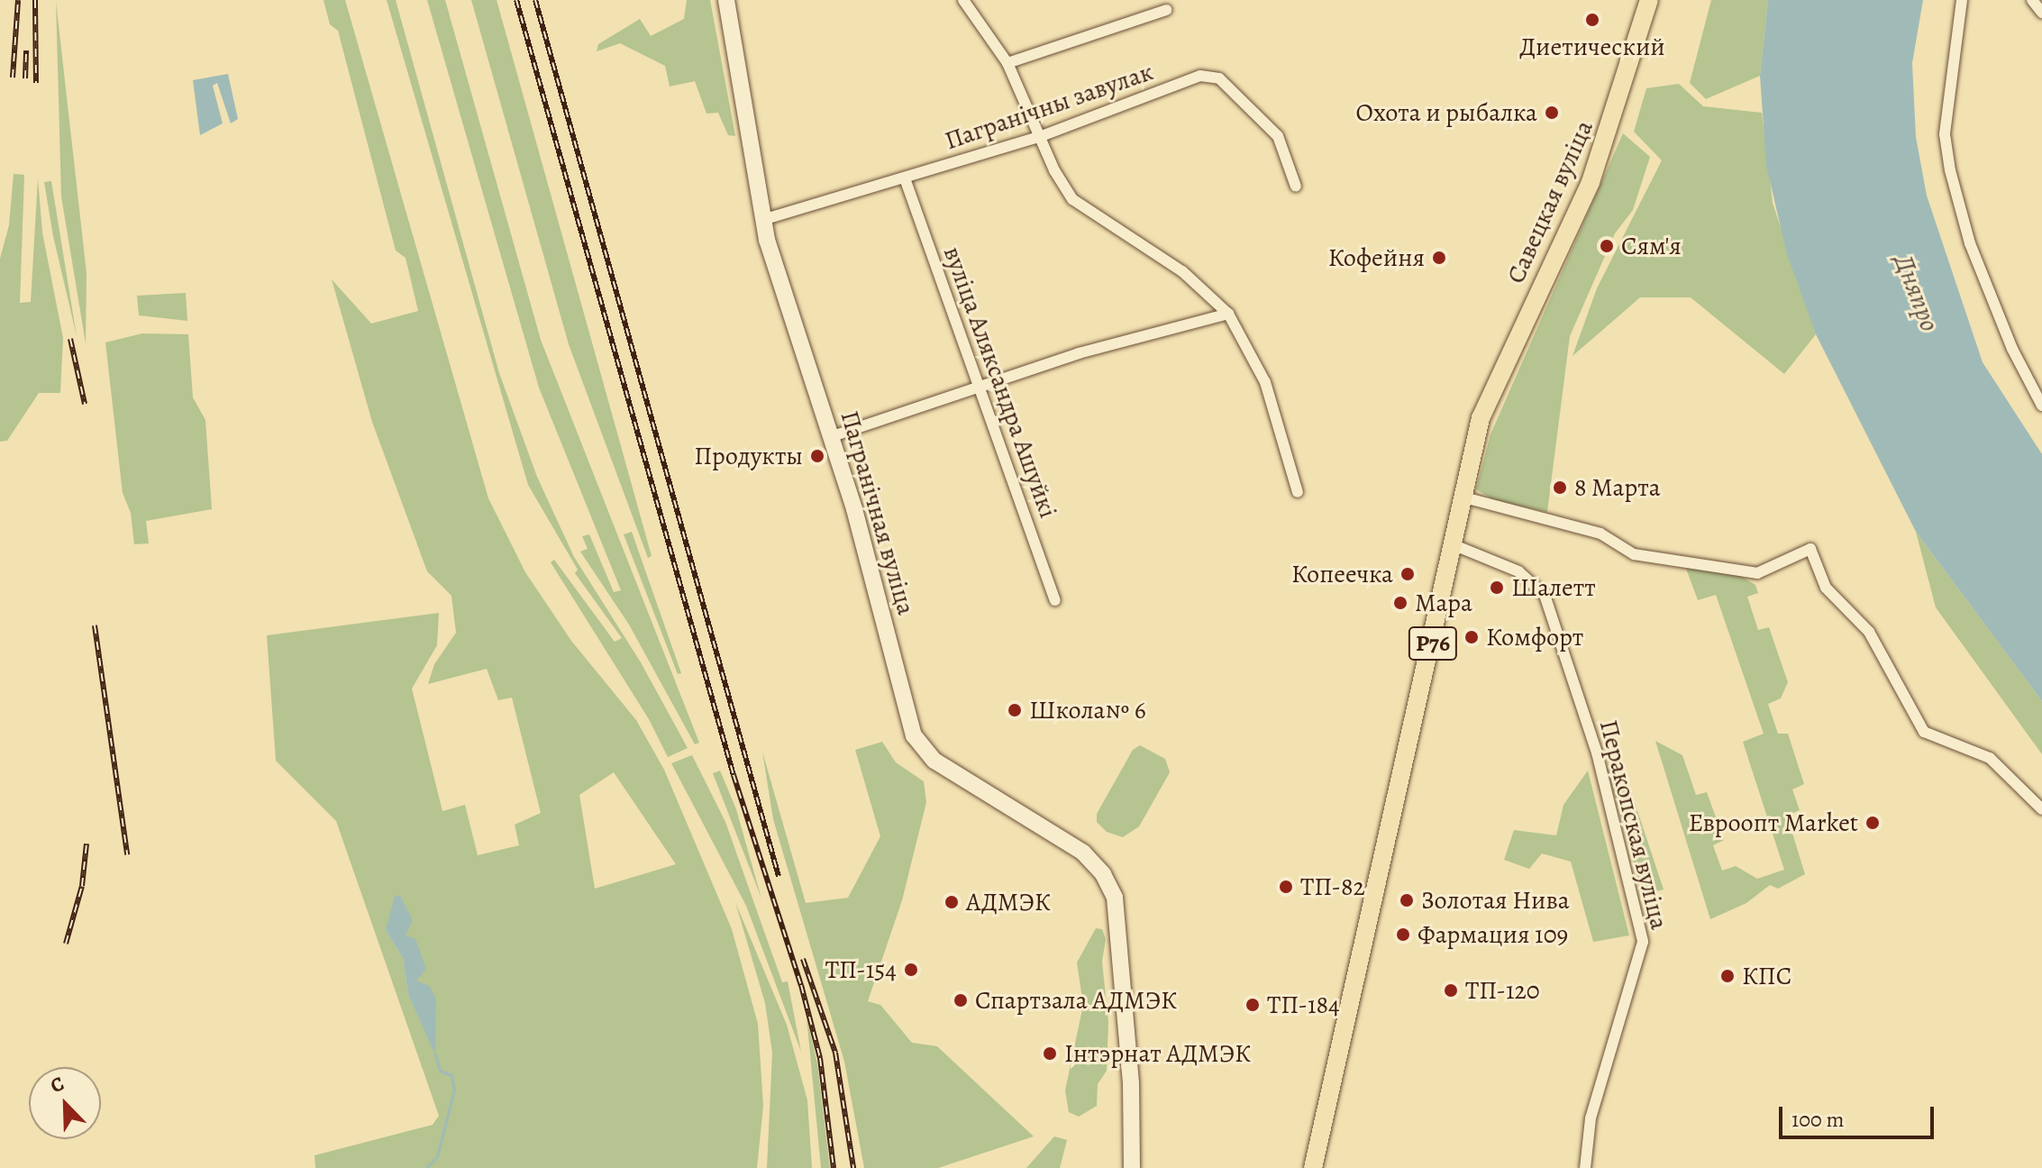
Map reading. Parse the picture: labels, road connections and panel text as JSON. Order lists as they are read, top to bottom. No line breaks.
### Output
{"streets":{"main road":["Савецкая вуліца","Пагранічная вуліца","Р76"],"street":["Пагранічны завулак","вуліца Аляксандра Ашуйкі","Перакопская вуліца"]},"crossings":[["Пагранічны завулак","вуліца Аляксандра Ашуйкі"],["Пагранічны завулак","Пагранічная вуліца"],["Савецкая вуліца","Р76"],["Р76","Перакопская вуліца"]],"water":["Дняпро"],"places":["Диетический","Охота и рыбалка","Сям'я","Кофейня","Продукты","8 Марта","Копеечка","Шалетт","Мара","Комфорт","Школа№ 6","Евроопт Market","ТП-82","Золотая Нива","АДМЭК","Фармация 109","ТП-154","КПС","ТП-120","Спартзала АДМЭК","ТП-184","Інтэрнат АДМЭК"],"scale_bar":"100 m","north":"top left"}
